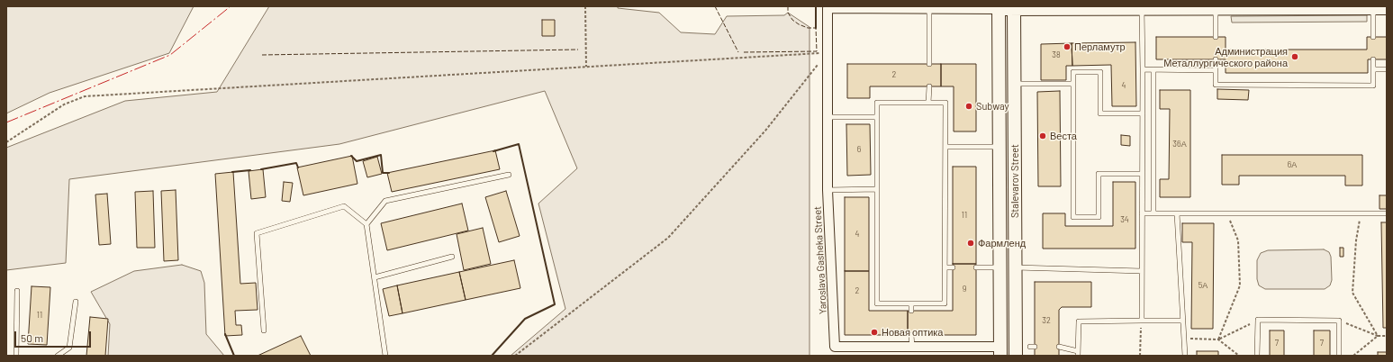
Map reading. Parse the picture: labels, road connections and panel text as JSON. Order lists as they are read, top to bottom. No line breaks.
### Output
{"streets":{"main road":["Stalevarov Street"],"street":["Yaroslava Gasheka Street"]},"crossings":[["Stalevarov Street","Yaroslava Gasheka Street"]],"places":["Перламутр","Администрация Металлургического района","Subway","Веста","Фармленд","Новая оптика"],"house_numbers":["38","2","4","36А","6","6А","11","34","4","5А","9","2","11","32","7","7"],"scale_bar":"50 m"}
